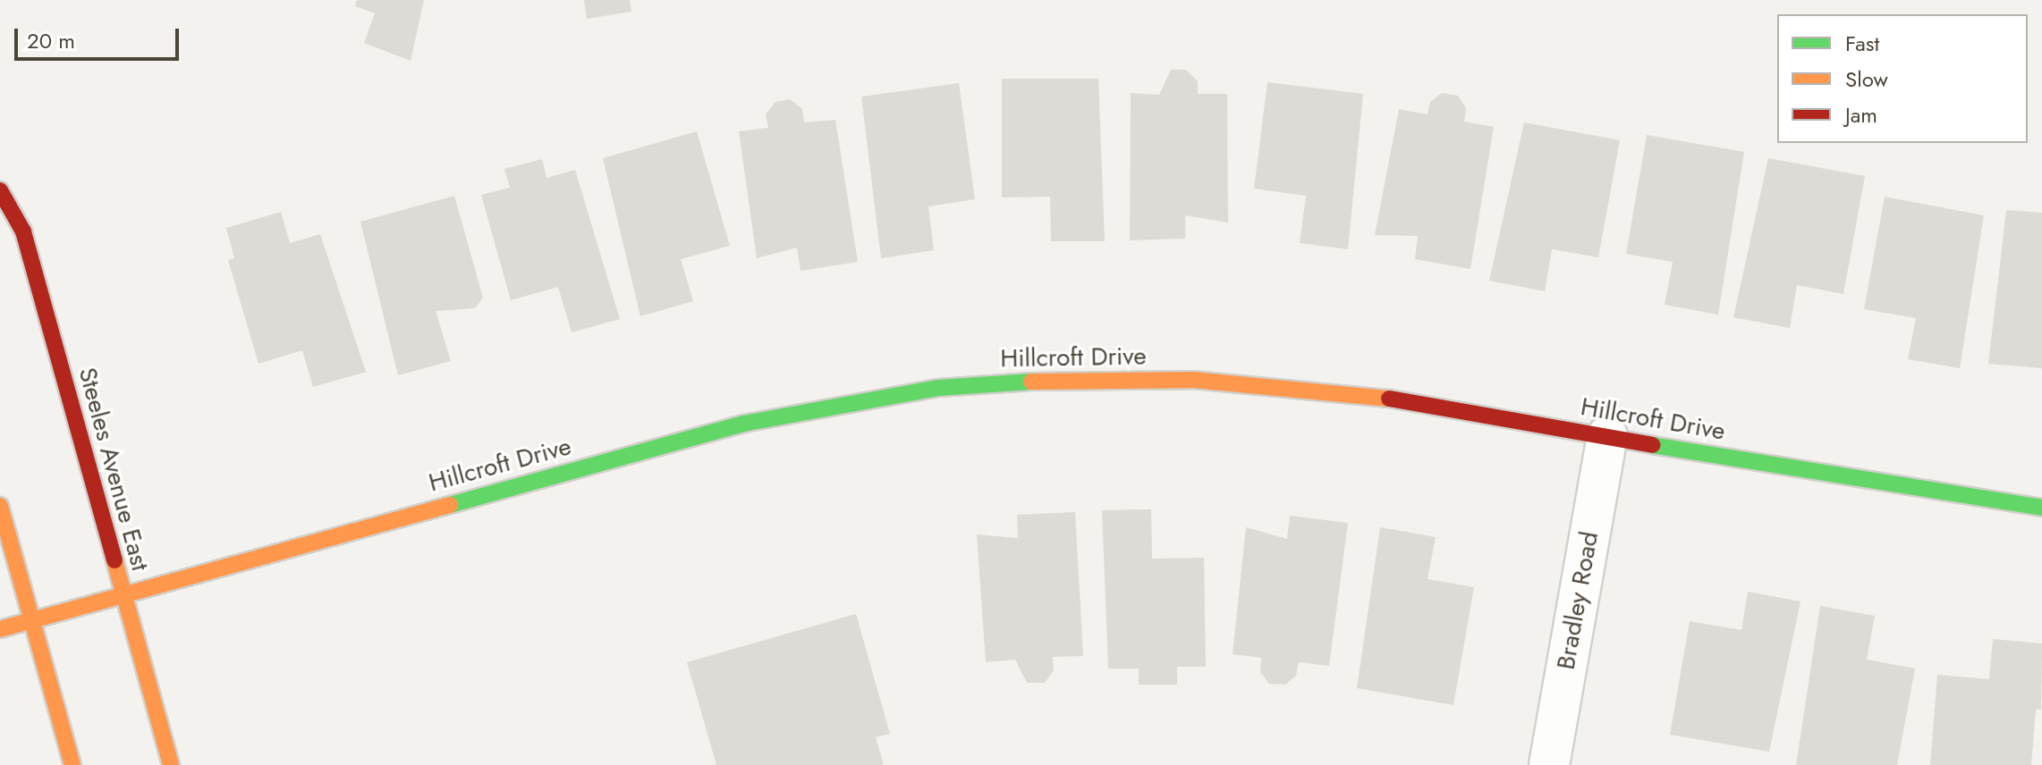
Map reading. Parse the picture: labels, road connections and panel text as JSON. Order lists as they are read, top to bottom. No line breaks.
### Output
{"streets":{"street":["Hillcroft Drive","Steeles Avenue East","Bradley Road"]},"crossings":[["Hillcroft Drive","Steeles Avenue East"],["Hillcroft Drive","Bradley Road"]],"legend":["Fast","Slow","Jam"],"scale_bar":"20 m"}
